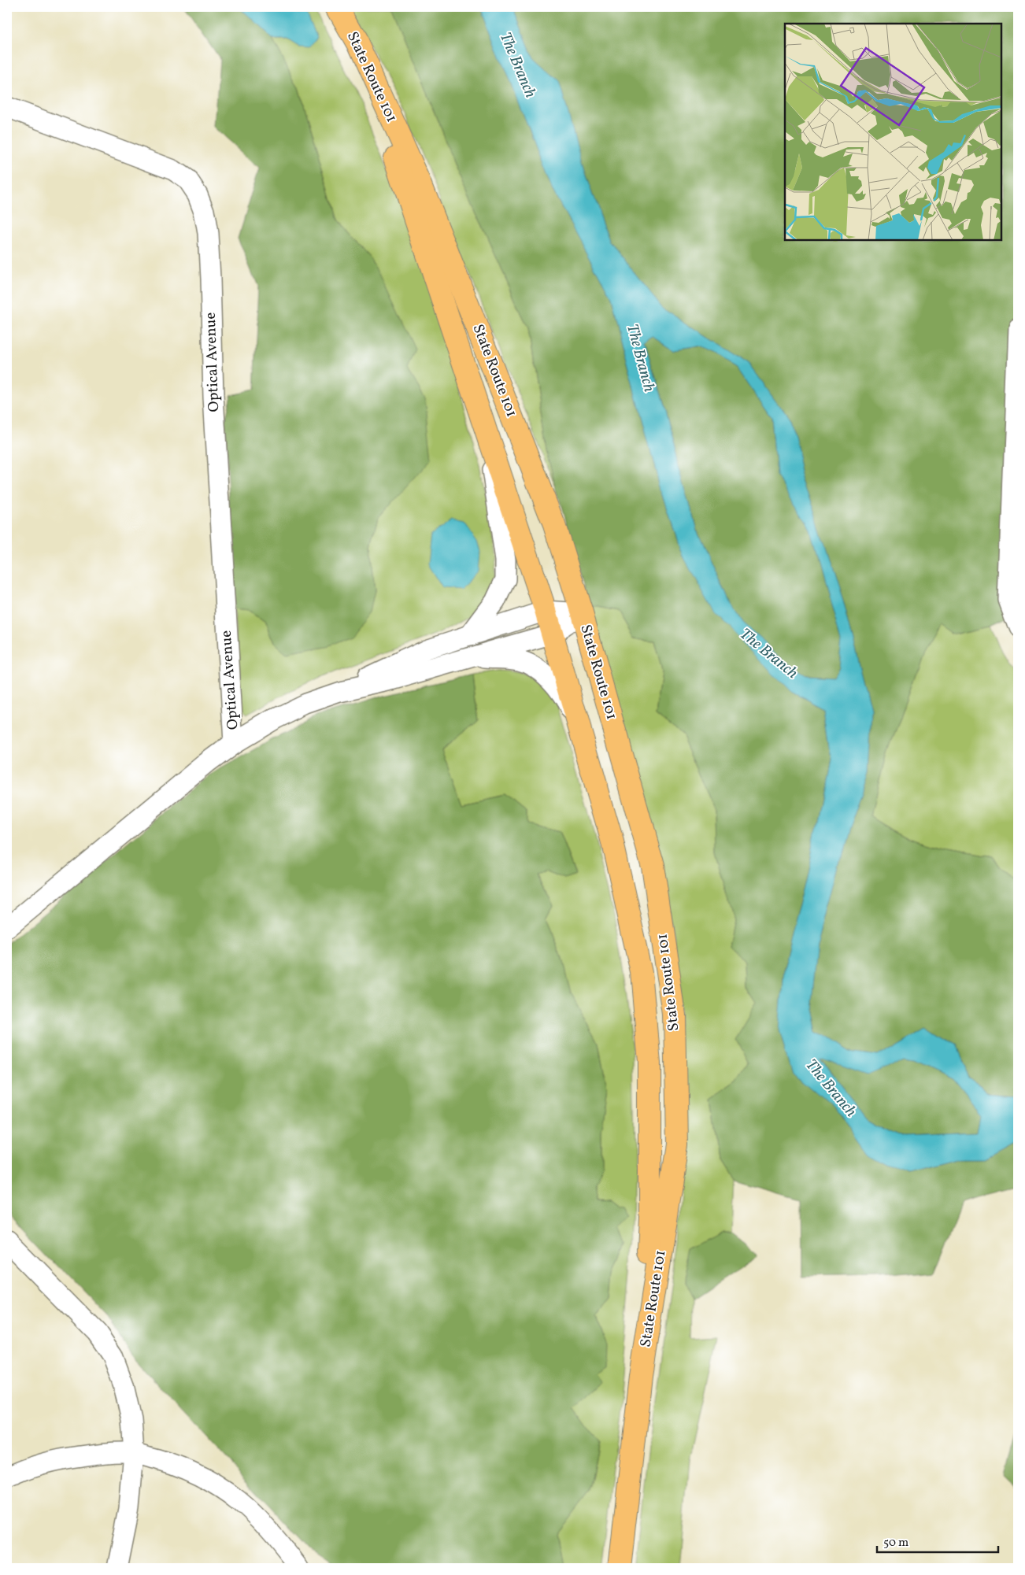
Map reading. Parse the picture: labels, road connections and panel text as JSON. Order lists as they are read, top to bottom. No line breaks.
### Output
{"streets":{"highway":["State Route 101"],"street":["Optical Avenue"]},"water":["The Branch"],"scale_bar":"50 m"}
